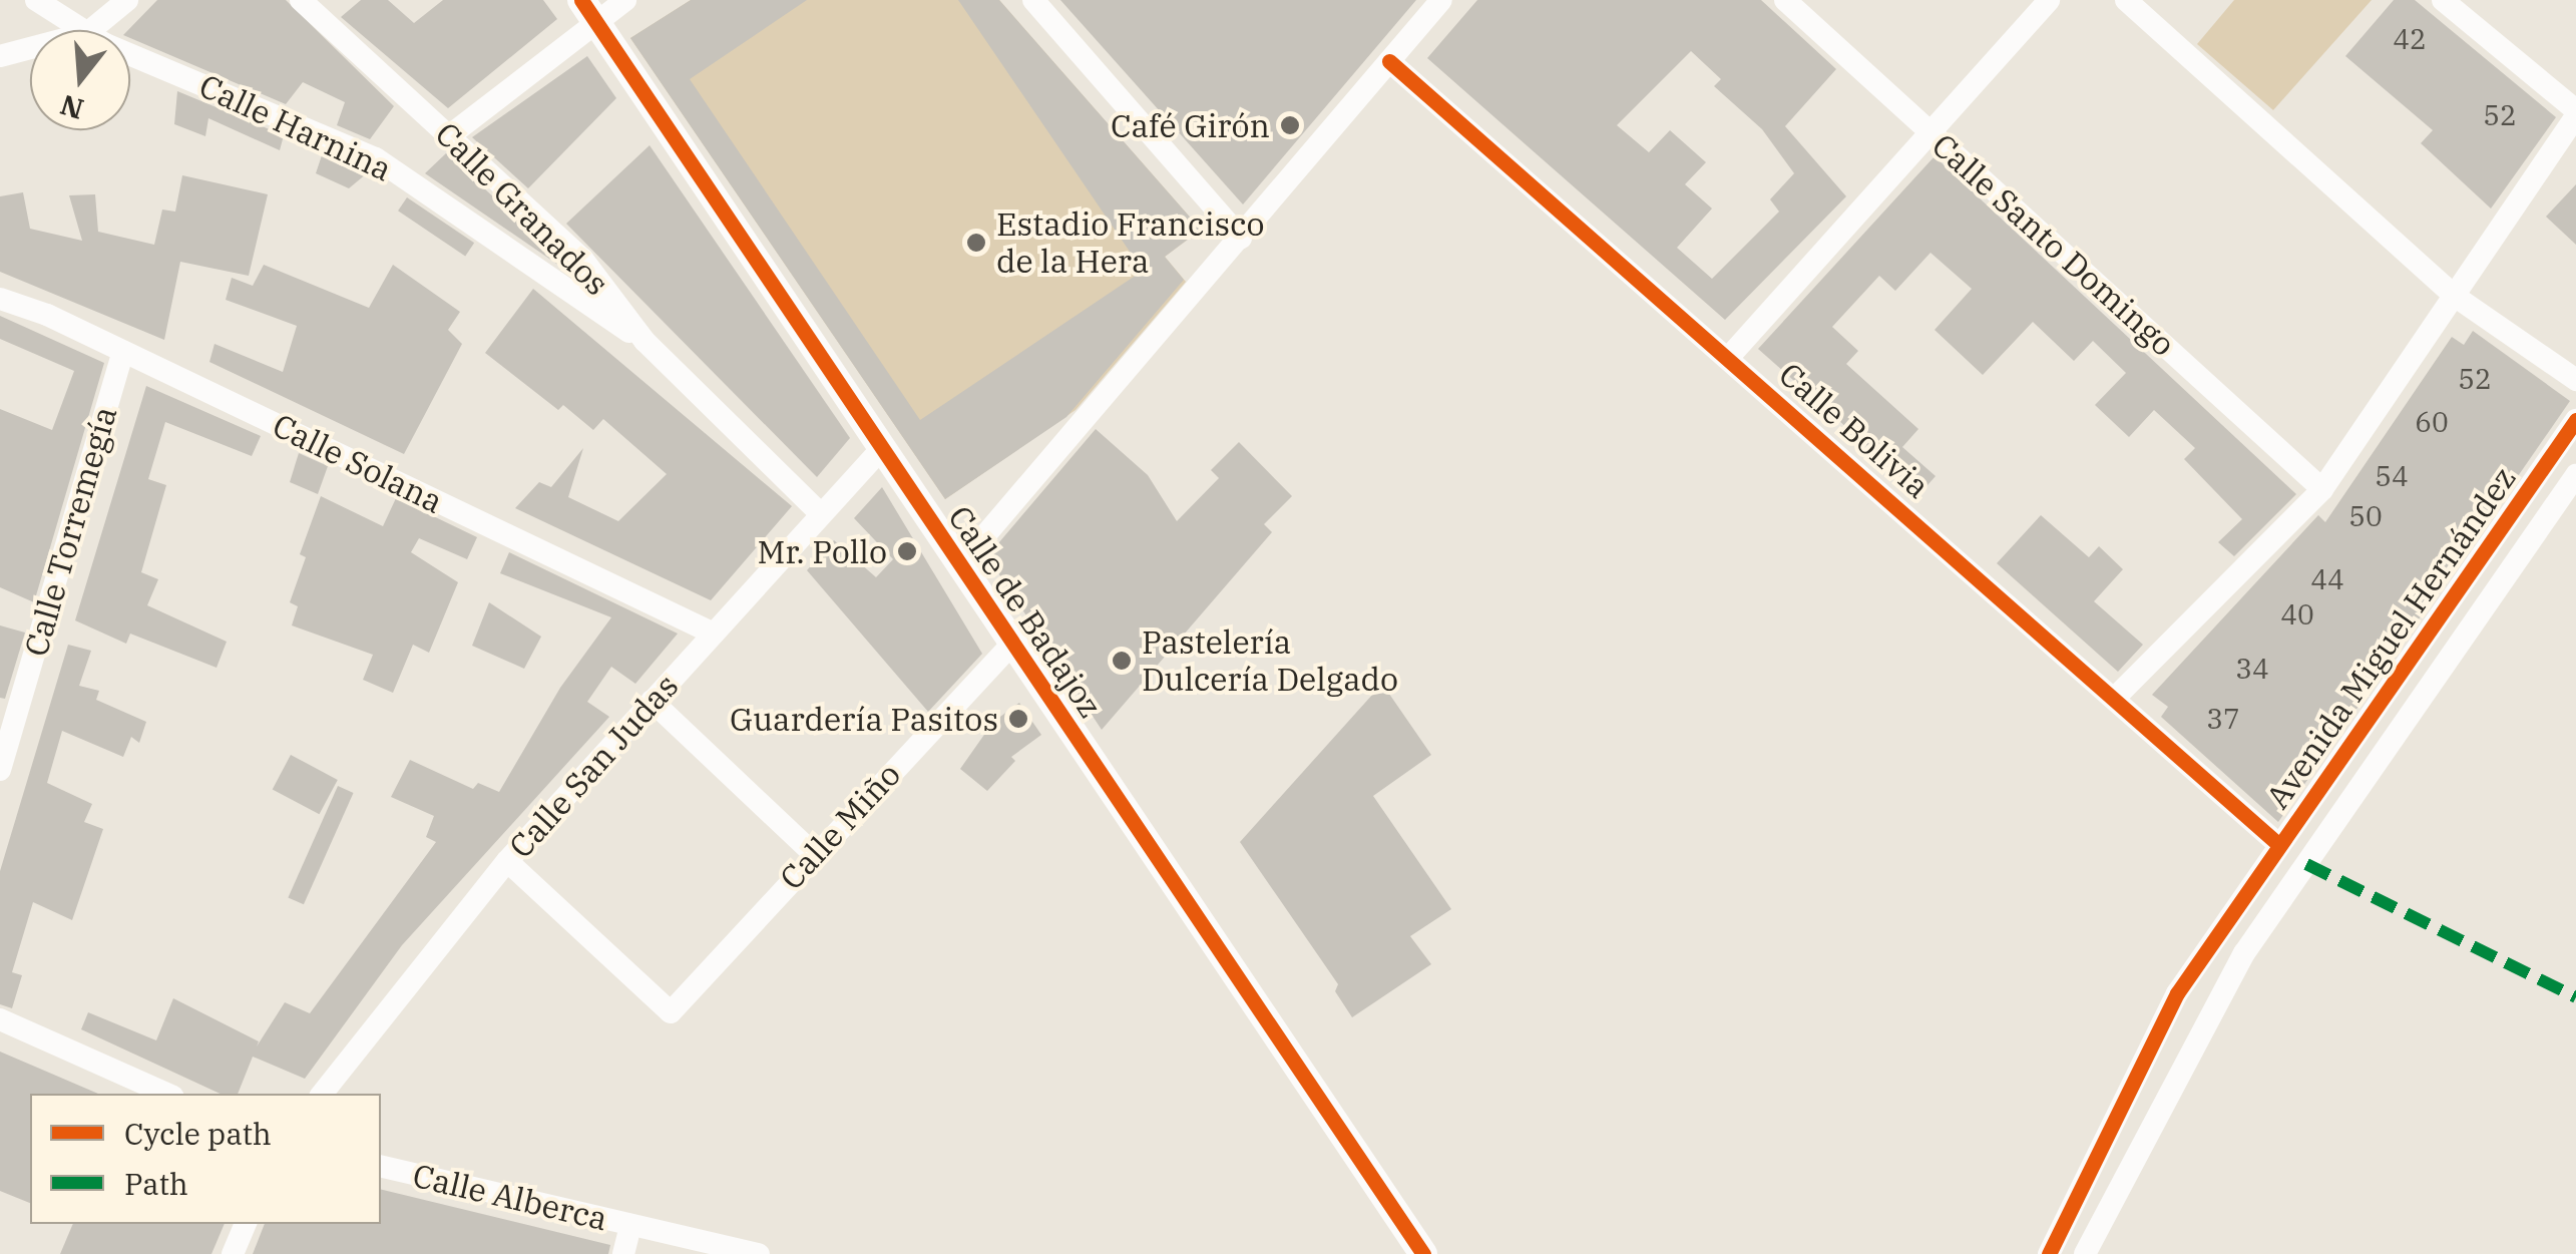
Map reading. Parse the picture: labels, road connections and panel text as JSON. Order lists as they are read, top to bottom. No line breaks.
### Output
{"streets":{"street":["Calle Harnina","Calle Granados","Calle Santo Domingo","Calle Bolivia","Calle Solana","Calle Torremegía","Calle de Badajoz","Avenida Miguel Hernández","Calle San Judas","Calle Miño","Calle Alberca"]},"crossings":[["Calle Harnina","Calle Granados"],["Calle Granados","Calle San Judas"],["Calle Bolivia","Avenida Miguel Hernández"],["Calle Solana","Calle Torremegía"],["Calle Solana","Calle San Judas"],["Calle de Badajoz","Calle San Judas"],["Calle de Badajoz","Calle Miño"],["Calle San Judas","Calle Miño"]],"places":["Café Girón","Estadio Francisco de la Hera","Mr. Pollo","Pastelería Dulcería Delgado","Guardería Pasitos"],"house_numbers":["42","52","52","60","54","50","44","40","34","37"],"legend":["Cycle path","Path"],"north":"bottom"}
